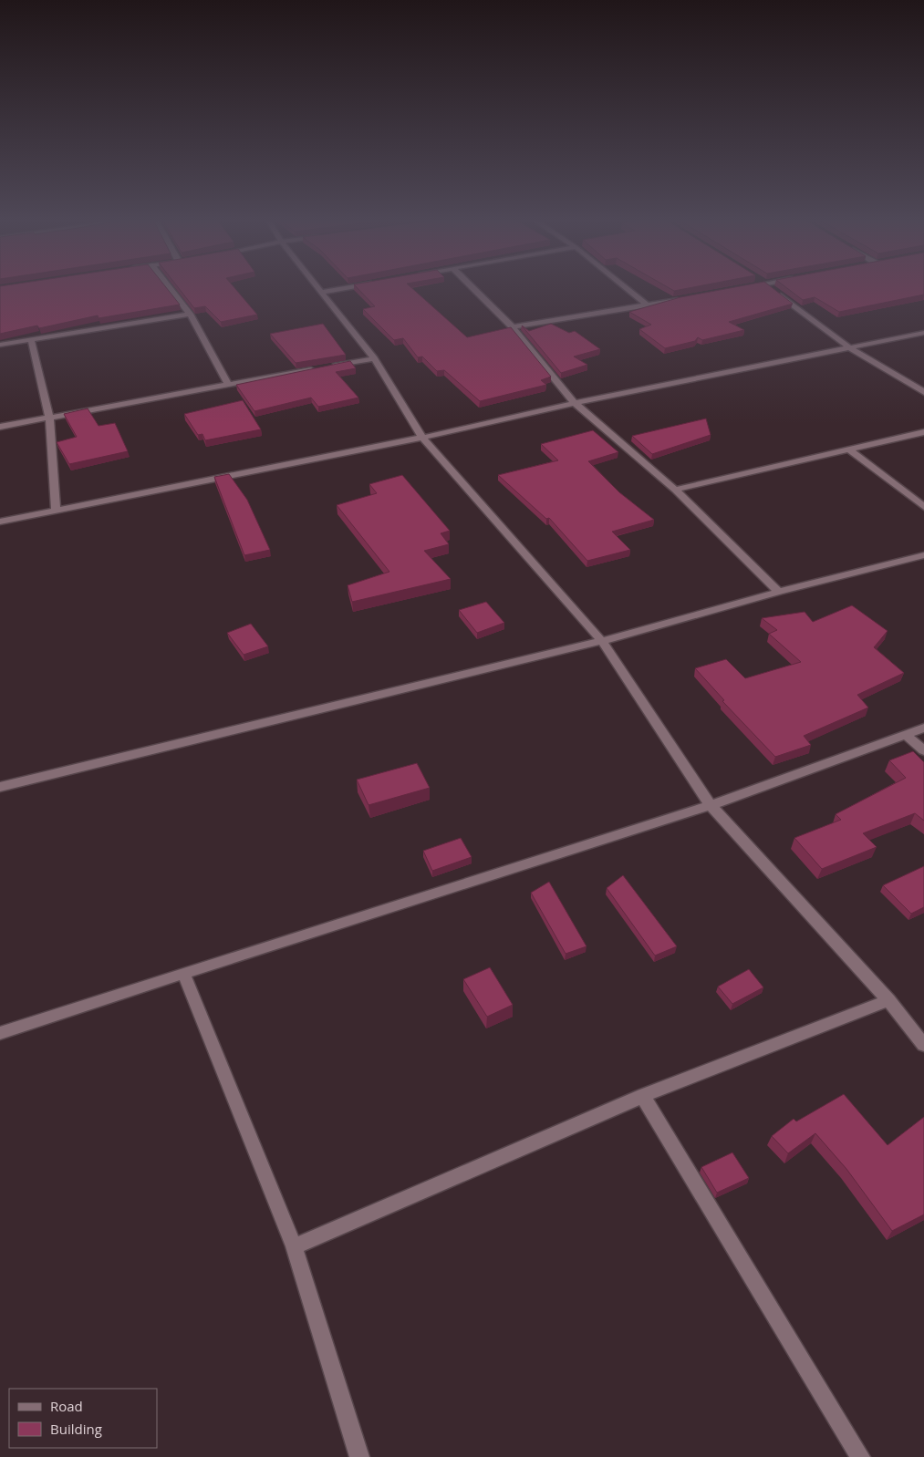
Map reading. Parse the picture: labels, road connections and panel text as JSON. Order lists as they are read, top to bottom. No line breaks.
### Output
{"legend":["Road","Building"]}
